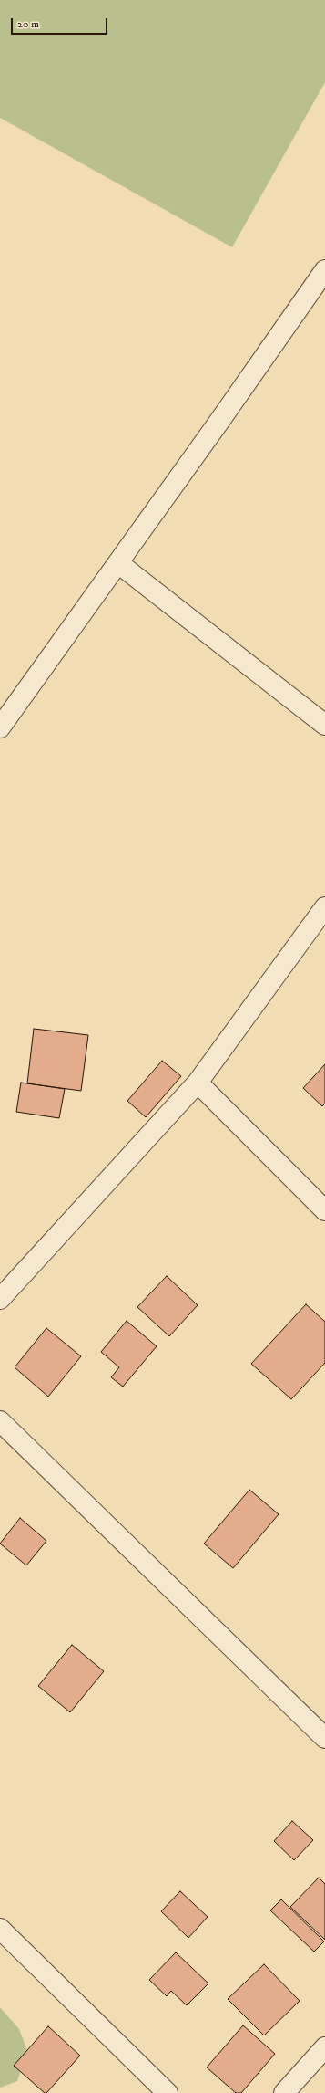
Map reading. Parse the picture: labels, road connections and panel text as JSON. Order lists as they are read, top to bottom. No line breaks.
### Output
{"scale_bar":"20 m"}
